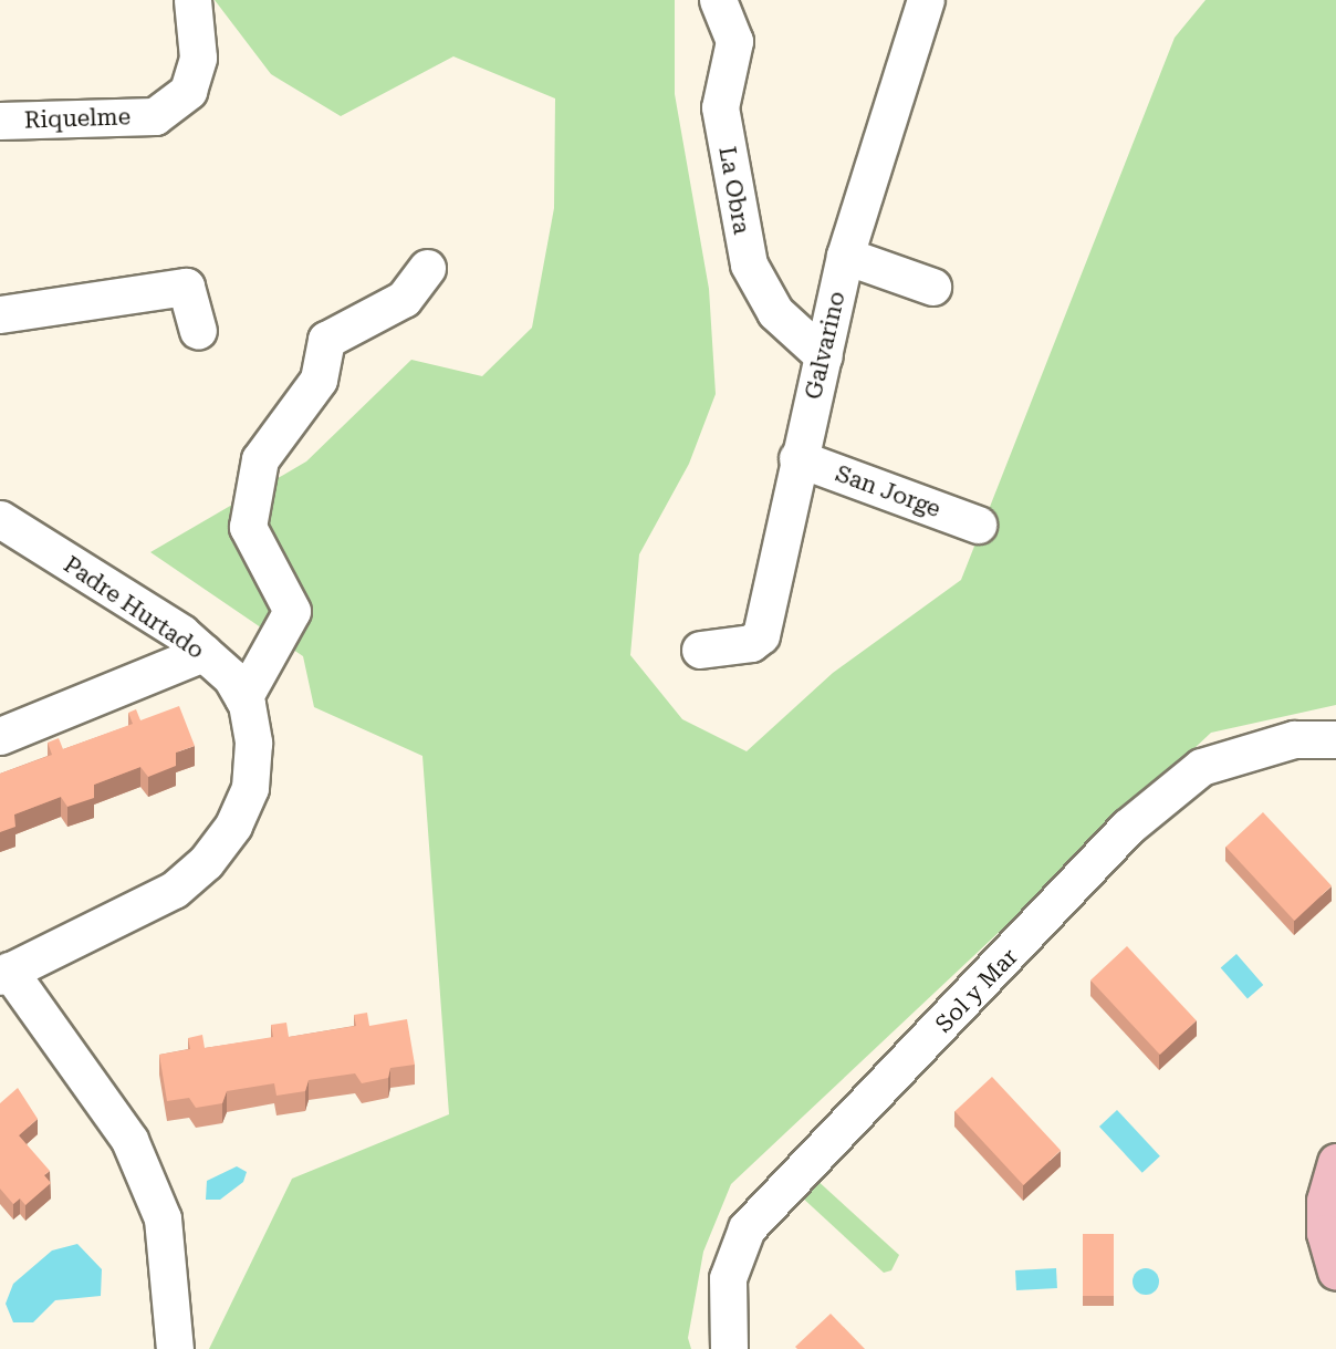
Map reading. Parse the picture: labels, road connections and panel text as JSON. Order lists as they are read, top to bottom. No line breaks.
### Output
{"streets":{"street":["Riquelme","La Obra","Galvarino","San Jorge","Padre Hurtado","Sol y Mar"]},"crossings":[["La Obra","Galvarino"],["Galvarino","San Jorge"]]}
